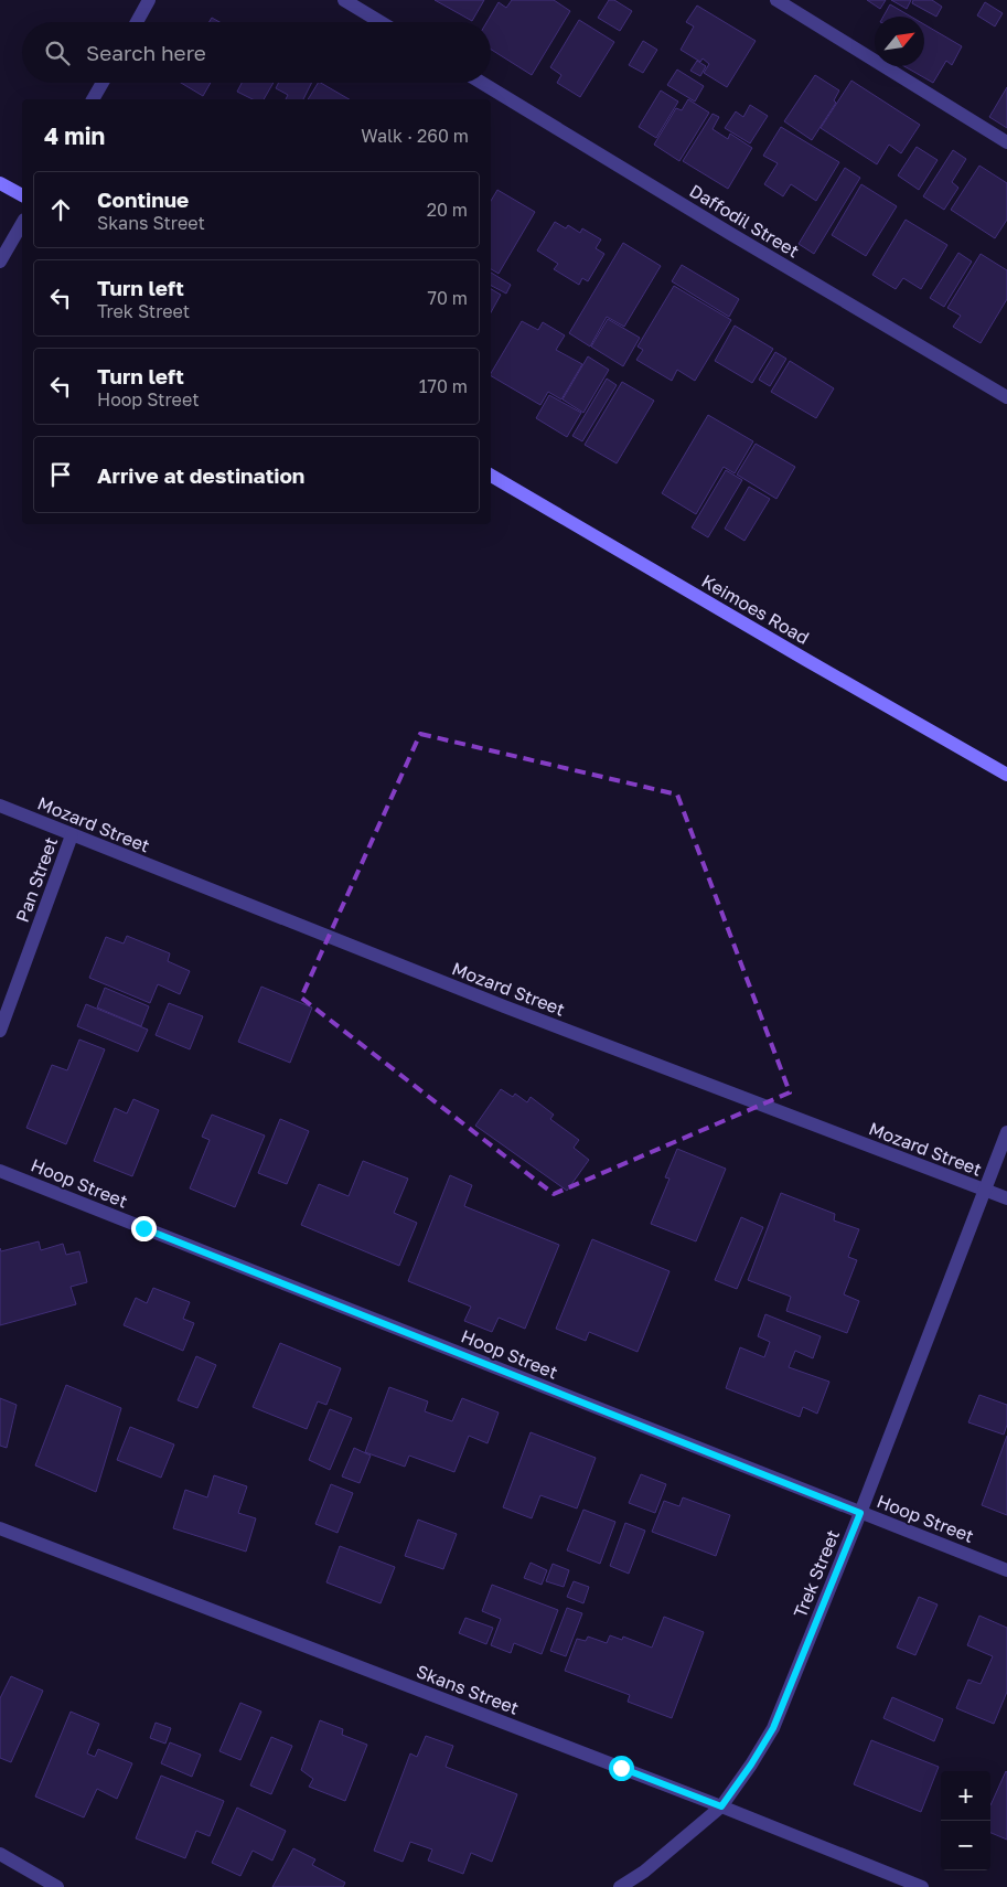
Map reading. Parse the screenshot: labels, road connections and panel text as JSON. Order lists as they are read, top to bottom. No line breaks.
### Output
{"streets":{"street":["Daffodil Street","Keimoes Road","Mozard Street","Pan Street","Hoop Street","Trek Street","Skans Street"]},"crossings":[["Mozard Street","Pan Street"],["Mozard Street","Trek Street"],["Hoop Street","Trek Street"],["Trek Street","Skans Street"]],"north":"top right","page":{"search":"Search here","heading":["4 min","Walk · 260 m"],"list":[["Continue","Skans Street","20 m"],["Turn left","Trek Street","70 m"],["Turn left","Hoop Street","170 m"],"Arrive at destination"],"map_buttons":["+","−"]}}
